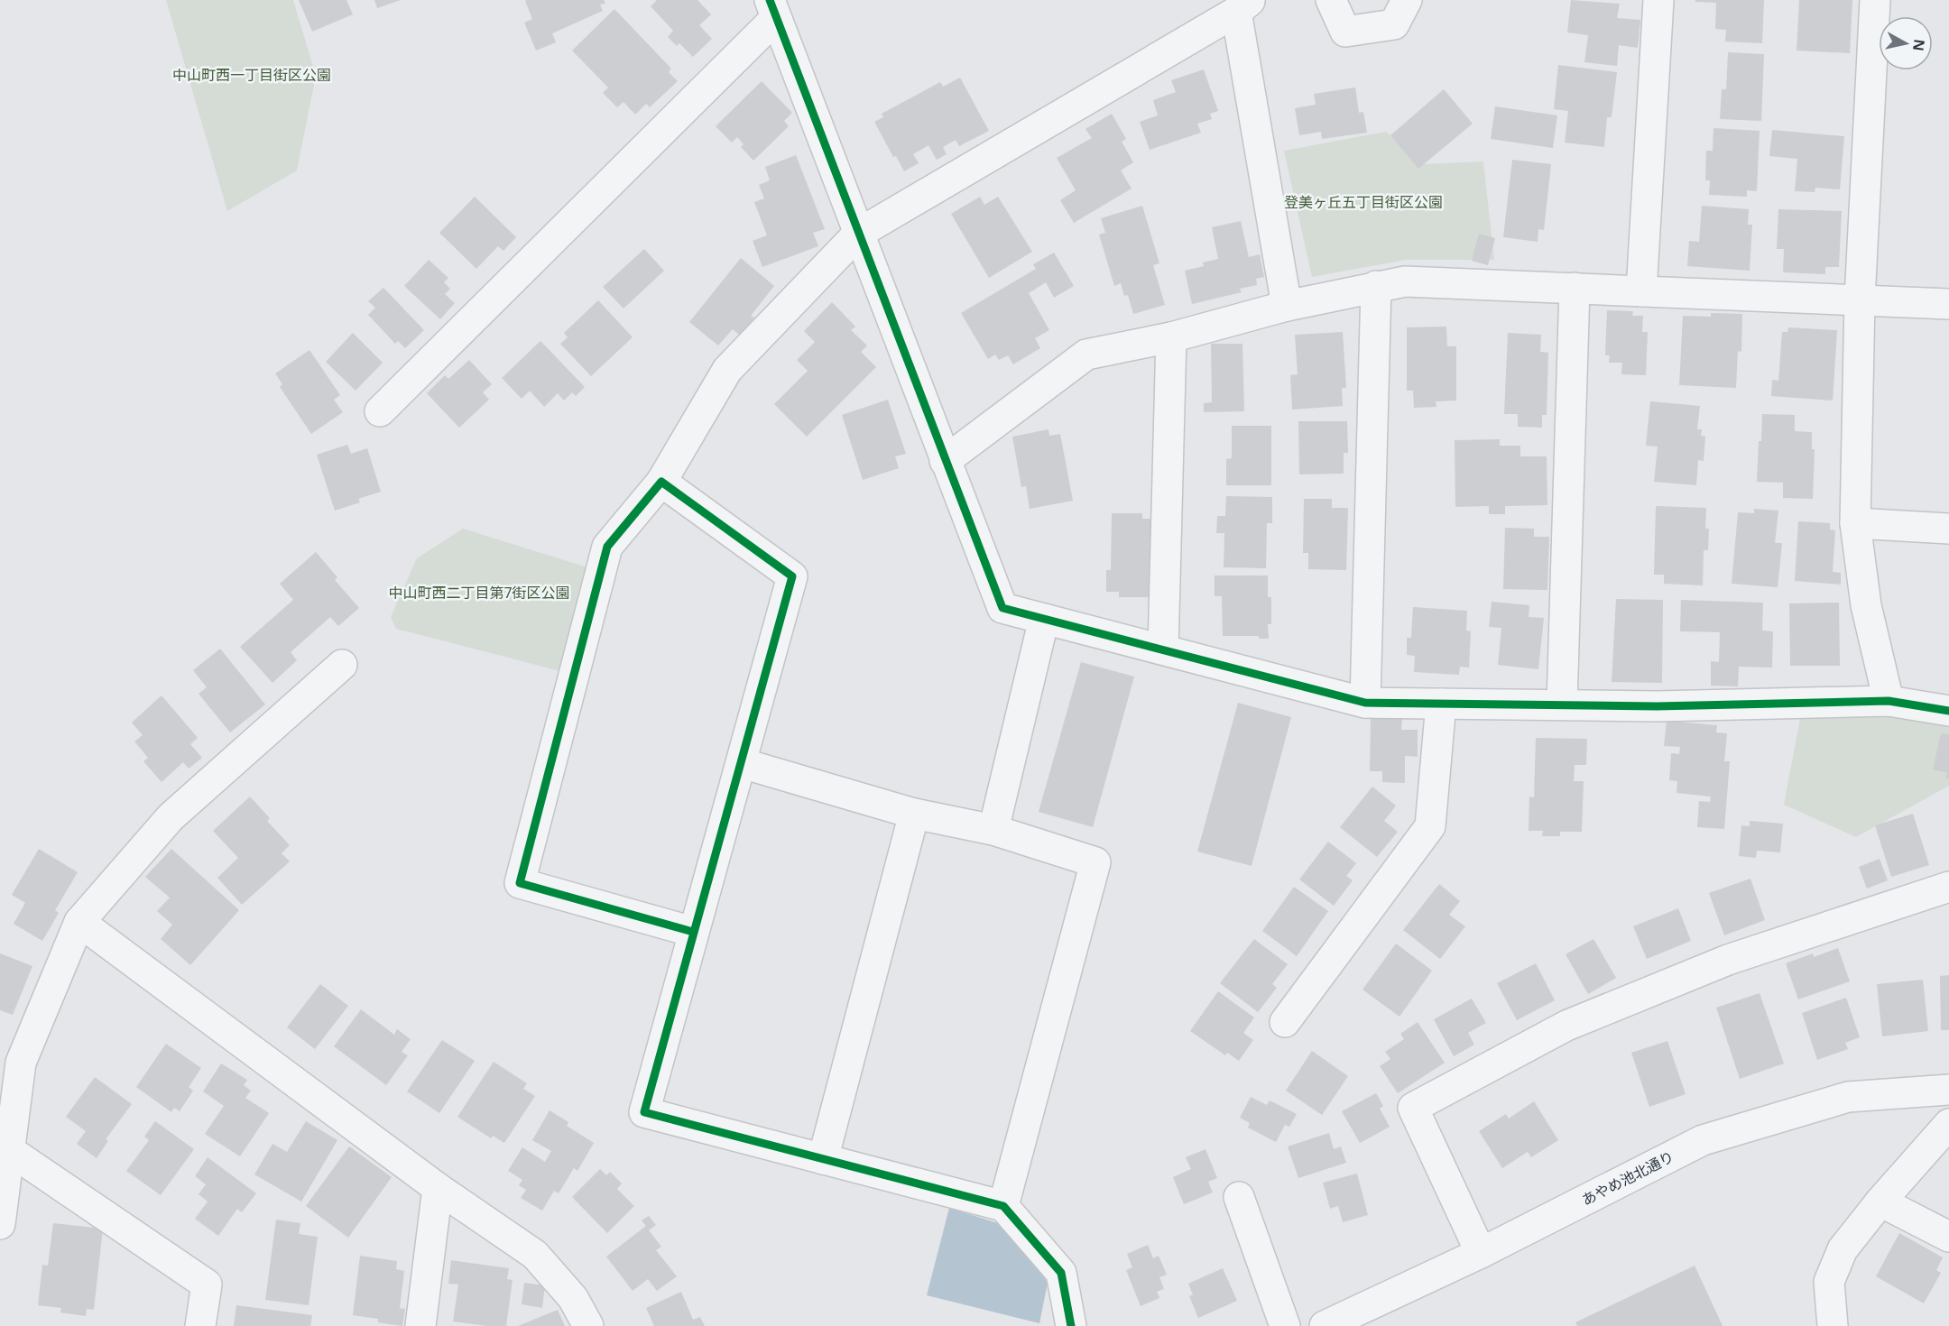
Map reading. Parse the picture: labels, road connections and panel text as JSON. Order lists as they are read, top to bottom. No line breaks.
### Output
{"streets":{"street":["あやめ池北通り"]},"parks":["中山町西一丁目街区公園","登美ヶ丘五丁目街区公園","中山町西二丁目第7街区公園"],"north":"right"}
